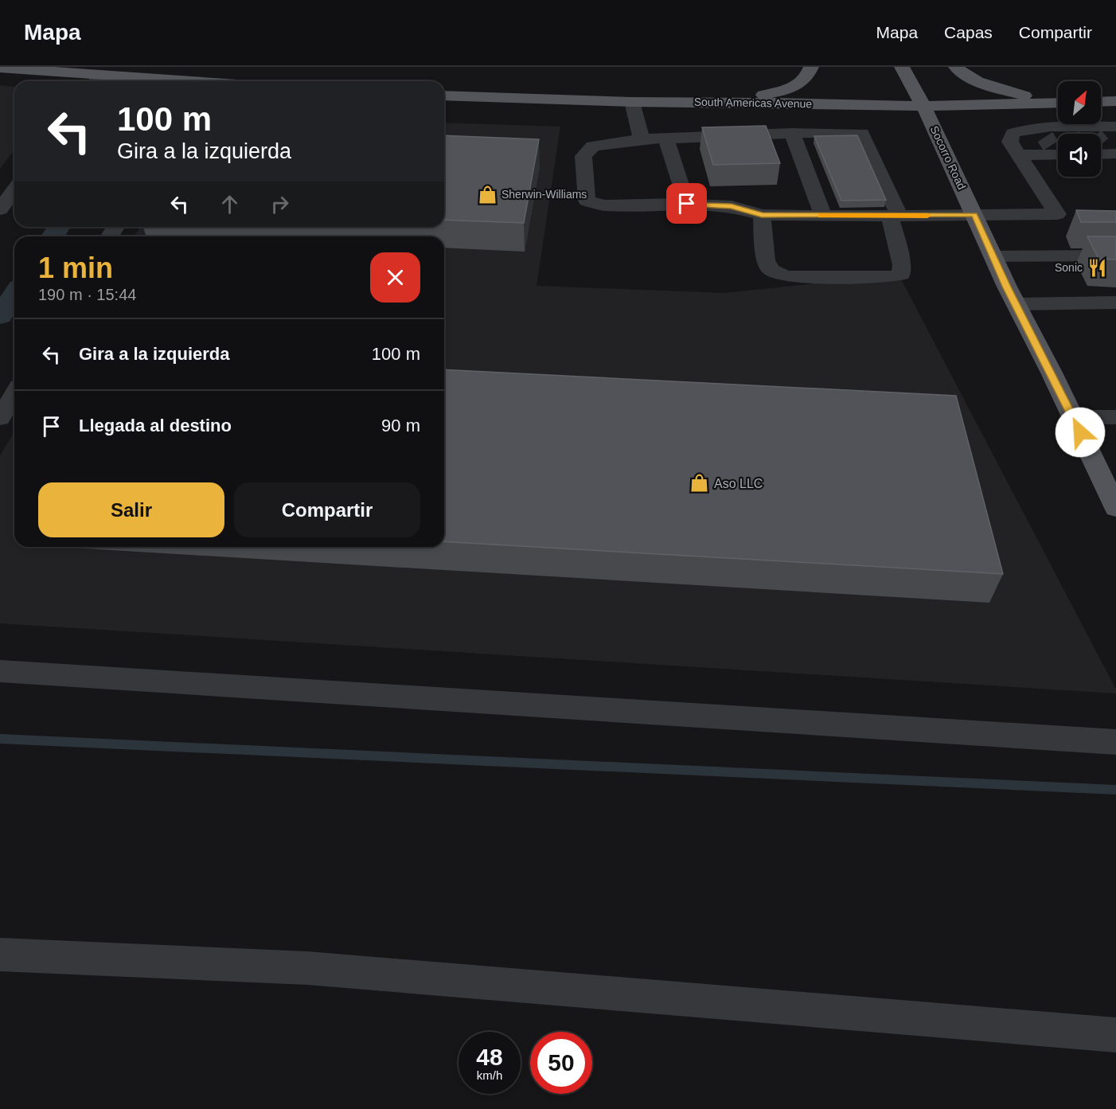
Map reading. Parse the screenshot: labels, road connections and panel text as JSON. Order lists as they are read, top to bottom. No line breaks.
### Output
{"streets":{"main road":["South Americas Avenue","Socorro Road"]},"crossings":[["South Americas Avenue","Socorro Road"]],"places":{"shop":["Sherwin-Williams","Aso LLC"],"restaurant":["Sonic"]},"north":"top right","page":{"header":"Mapa","nav":["Mapa","Capas","Compartir"],"turn":["100 m","Gira a la izquierda"],"heading":["1 min","190 m · 15:44"],"list":[{"name":"Gira a la izquierda","value":"100 m"},{"name":"Llegada al destino","value":"90 m"}],"buttons":["Salir","Compartir"],"speed":"48 km/h","limit":"50"}}
